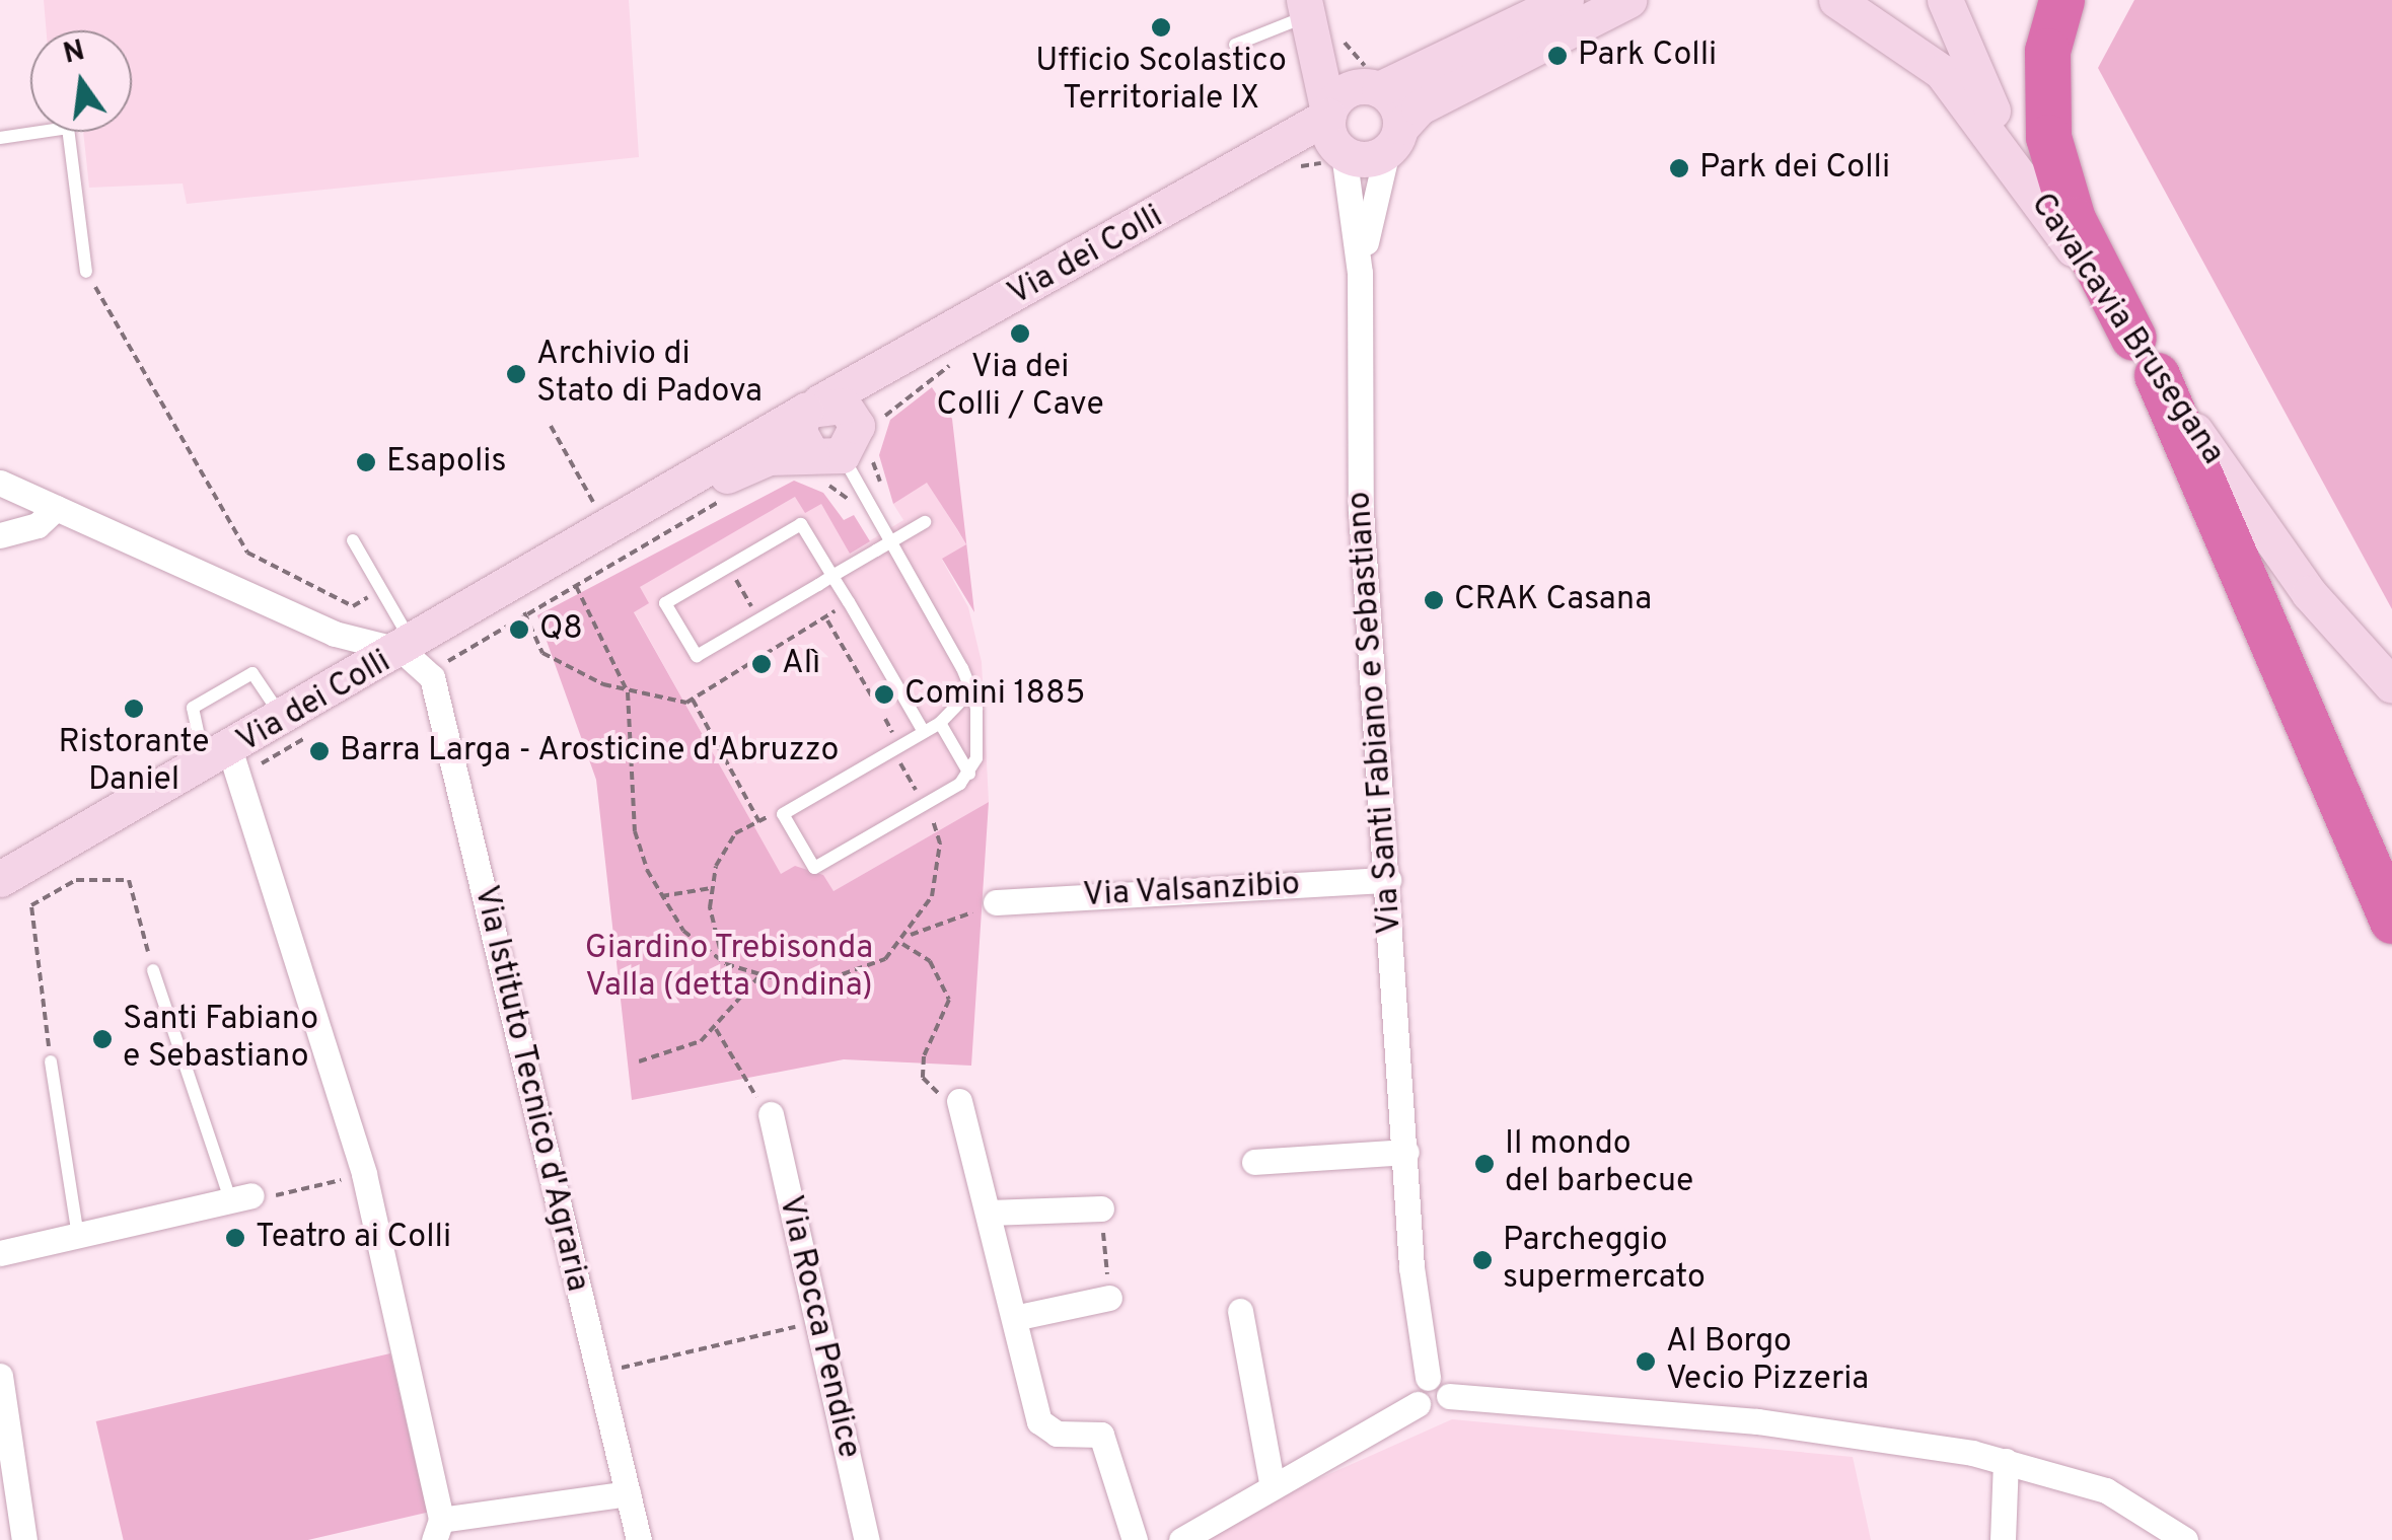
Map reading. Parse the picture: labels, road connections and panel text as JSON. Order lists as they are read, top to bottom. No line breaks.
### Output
{"streets":{"main road":["Via dei Colli","Cavalcavia Brusegana"],"street":["Via Santi Fabiano e Sebastiano","Via Valsanzibio","Via Istituto Tecnico d'Agraria","Via Rocca Pendice"]},"crossings":[["Via dei Colli","Via Santi Fabiano e Sebastiano"],["Via Santi Fabiano e Sebastiano","Via Valsanzibio"]],"parks":["Giardino Trebisonda Valla (detta Ondina)"],"places":["Ufficio Scolastico Territoriale IX","Park Colli","Park dei Colli","Via dei Colli / Cave","Archivio di Stato di Padova","Esapolis","CRAK Casana","Q8","Alì","Comini 1885","Ristorante Daniel","Barra Larga - Arosticine d'Abruzzo","Santi Fabiano e Sebastiano","Il mondo del barbecue","Teatro ai Colli","Parcheggio supermercato","Al Borgo Vecio Pizzeria"],"north":"top"}
